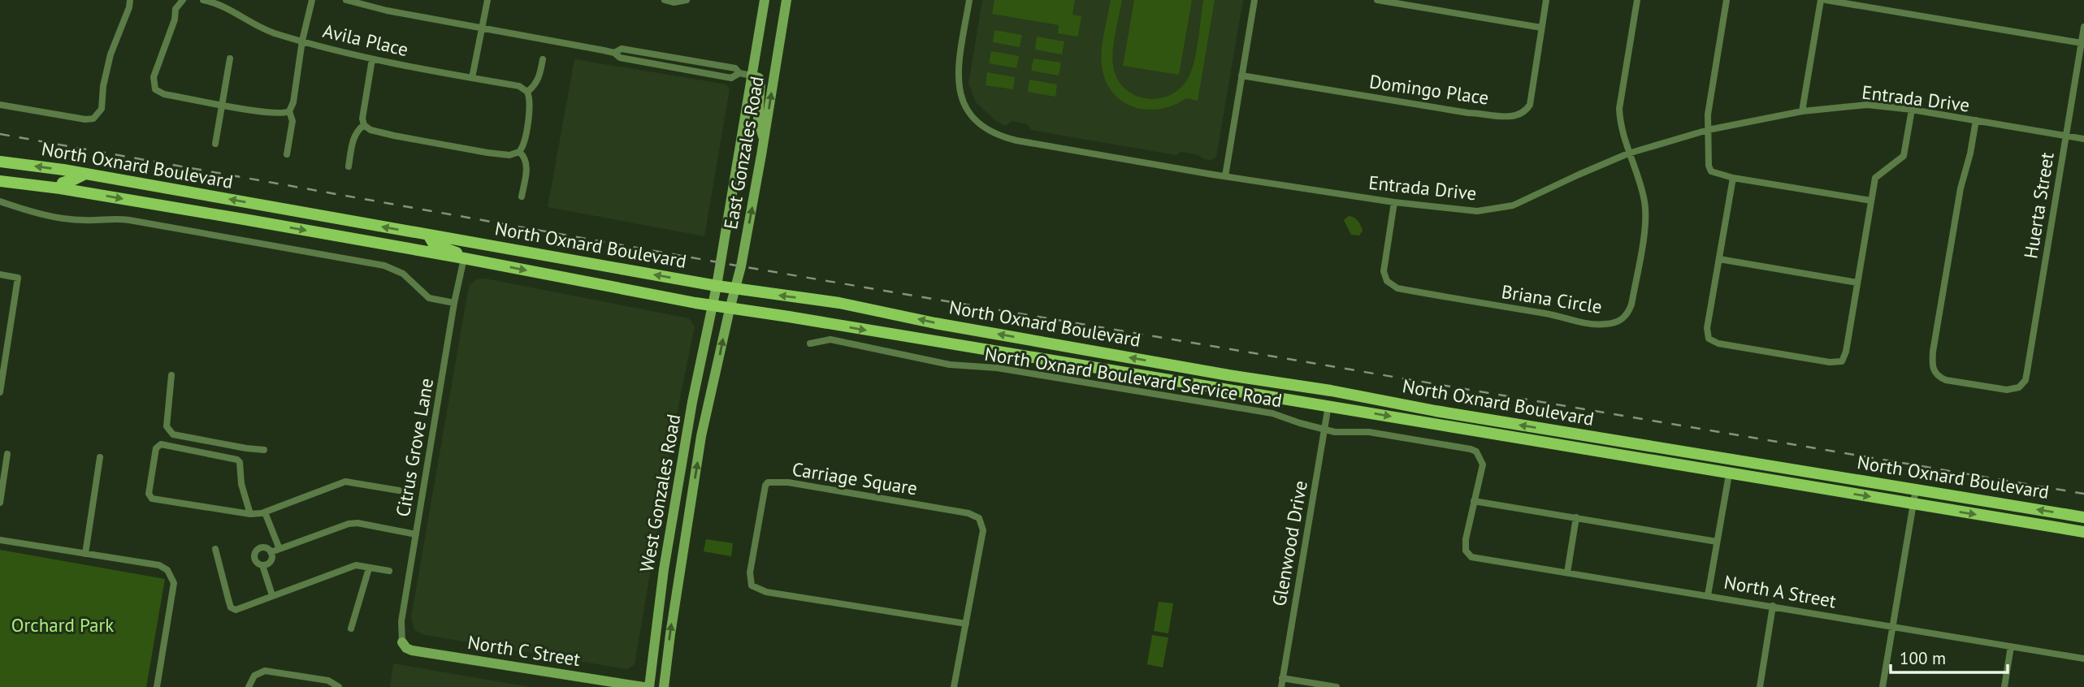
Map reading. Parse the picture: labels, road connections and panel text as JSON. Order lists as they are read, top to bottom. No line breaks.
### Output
{"streets":{"main road":["East Gonzales Road","North Oxnard Boulevard","West Gonzales Road","North C Street"],"street":["Avila Place","Domingo Place","Entrada Drive","Huerta Street","Briana Circle","North Oxnard Boulevard Service Road","Citrus Grove Lane","Carriage Square","Glenwood Drive","North A Street"]},"crossings":[["Entrada Drive","Huerta Street"],["Entrada Drive","Briana Circle"],["East Gonzales Road","North Oxnard Boulevard"],["East Gonzales Road","West Gonzales Road"],["North Oxnard Boulevard","Citrus Grove Lane"],["North Oxnard Boulevard","West Gonzales Road"],["North Oxnard Boulevard","Glenwood Drive"],["North Oxnard Boulevard Service Road","Glenwood Drive"],["North Oxnard Boulevard Service Road","North A Street"],["Citrus Grove Lane","North C Street"]],"parks":["Orchard Park"],"scale_bar":"100 m"}
